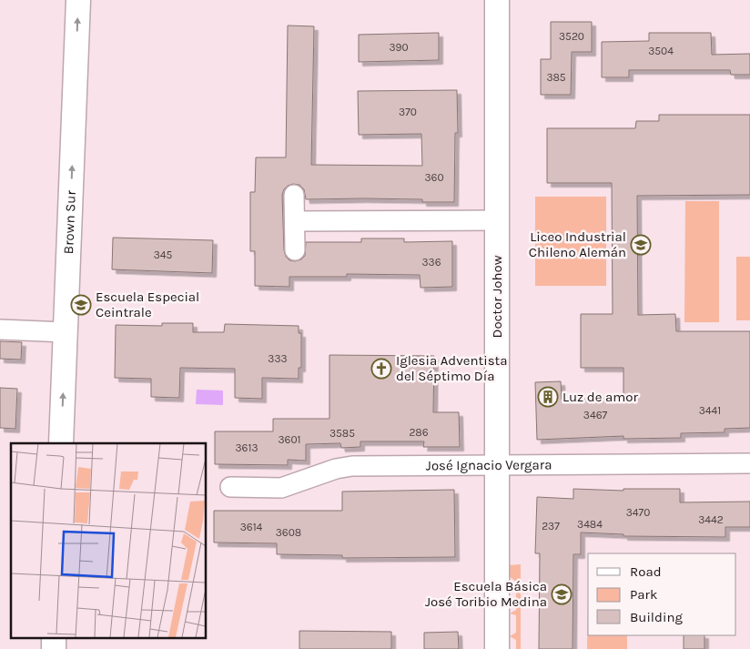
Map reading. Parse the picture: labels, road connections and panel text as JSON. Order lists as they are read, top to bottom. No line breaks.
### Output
{"streets":{"street":["Brown Sur","Doctor Johow","José Ignacio Vergara"]},"crossings":[["Doctor Johow","José Ignacio Vergara"]],"one_way":["Brown Sur"],"places":{"school or university":["Liceo Industrial Chileno Alemán","Escuela Especial Ceintrale","Escuela Básica José Toribio Medina"],"church":["Iglesia Adventista del Séptimo Día"],"building":["Luz de amor"]},"house_numbers":["3520","390","3504","385","370","360","345","336","333","3441","3467","286","3585","3601","3613","3470","3442","3484","237","3614","3608"],"legend":["Road","Park","Building"]}
